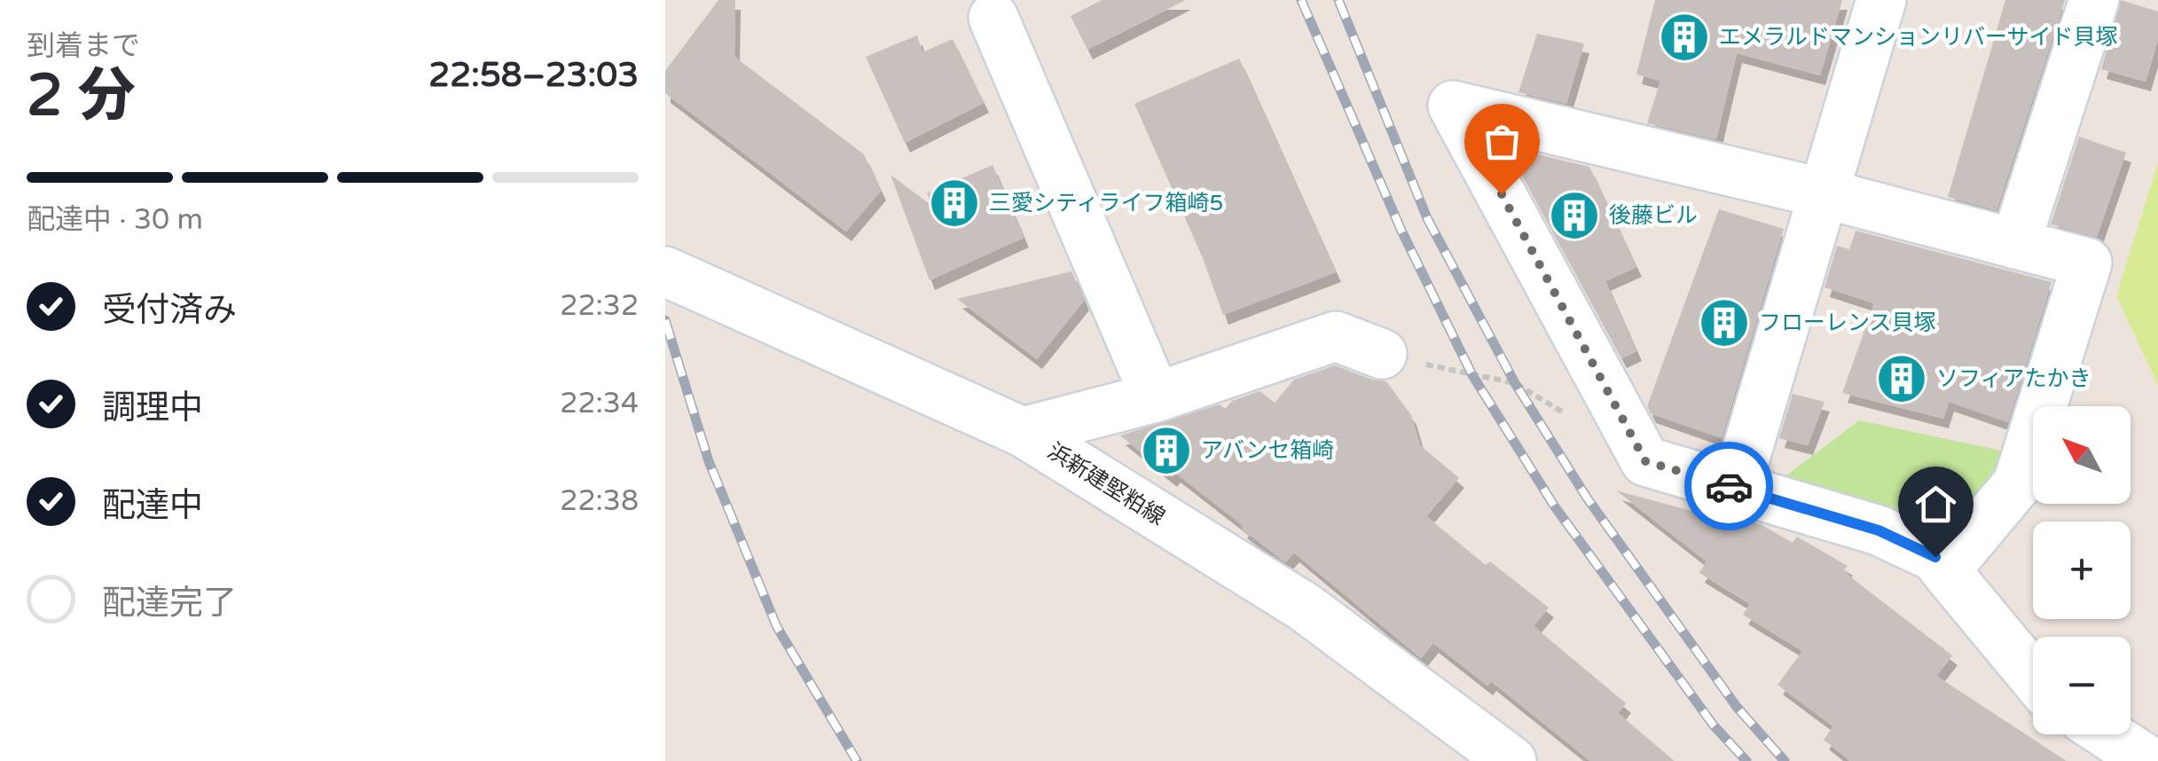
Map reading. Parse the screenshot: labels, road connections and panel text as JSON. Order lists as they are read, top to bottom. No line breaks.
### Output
{"streets":{"street":["浜新建堅粕線"]},"places":{"building":["エメラルドマンションリバーサイド貝塚","三愛シティライフ箱崎5","後藤ビル","フローレンス貝塚","ソフィアたかき","アバンセ箱崎"]},"north":"top left","page":{"heading":["2 分","到着まで","22:58–23:03"],"bar":"配達中 · 30 m","list":[["受付済み","22:32"],["調理中","22:34"],["配達中","22:38"],"配達完了"],"map_buttons":["+","−"]}}
